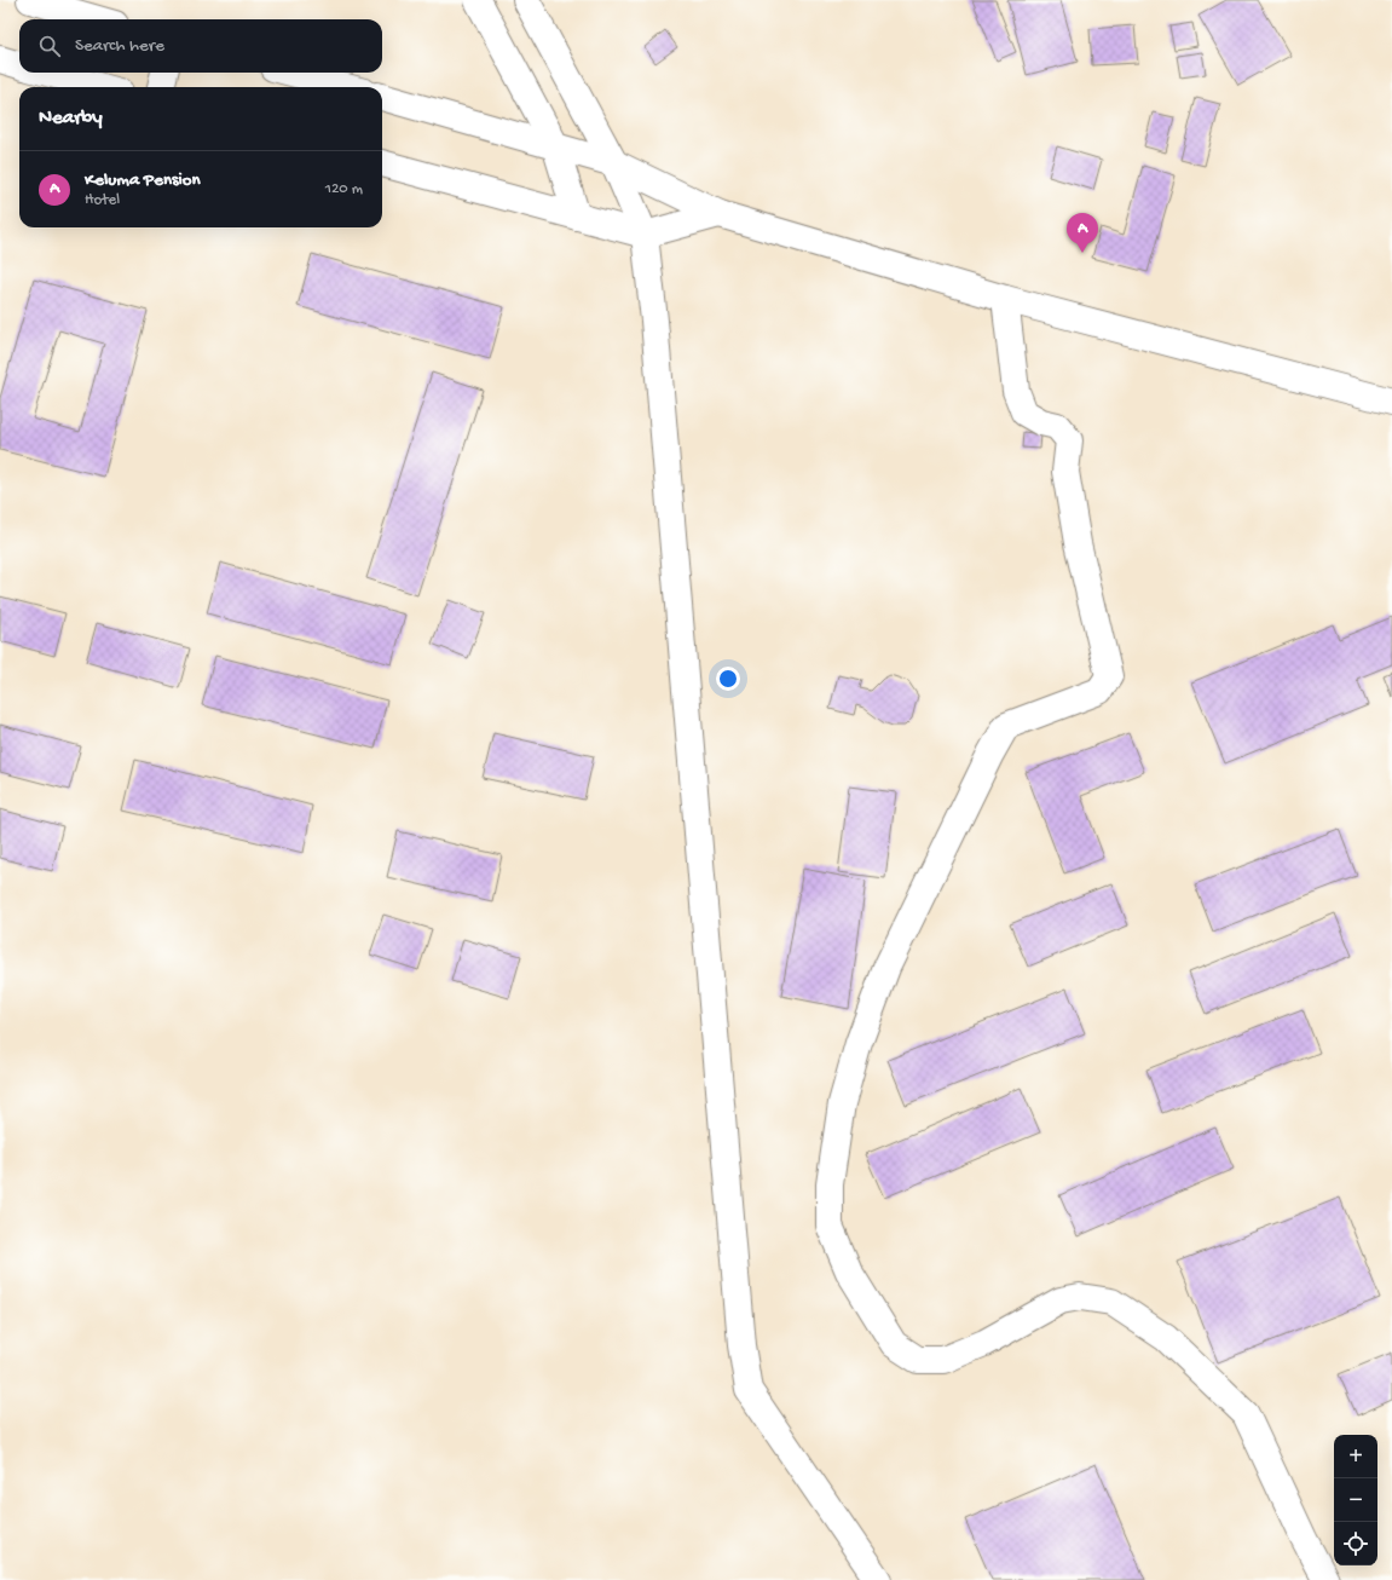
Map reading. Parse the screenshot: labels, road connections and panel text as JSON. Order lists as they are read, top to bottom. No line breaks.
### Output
{"page":{"search":"Search here","heading":"Nearby","list":[{"mark":"A","name":"Keluma Pension","note":"Hotel","value":"120 m"}],"pins":"A","map_buttons":["+","−"]}}
